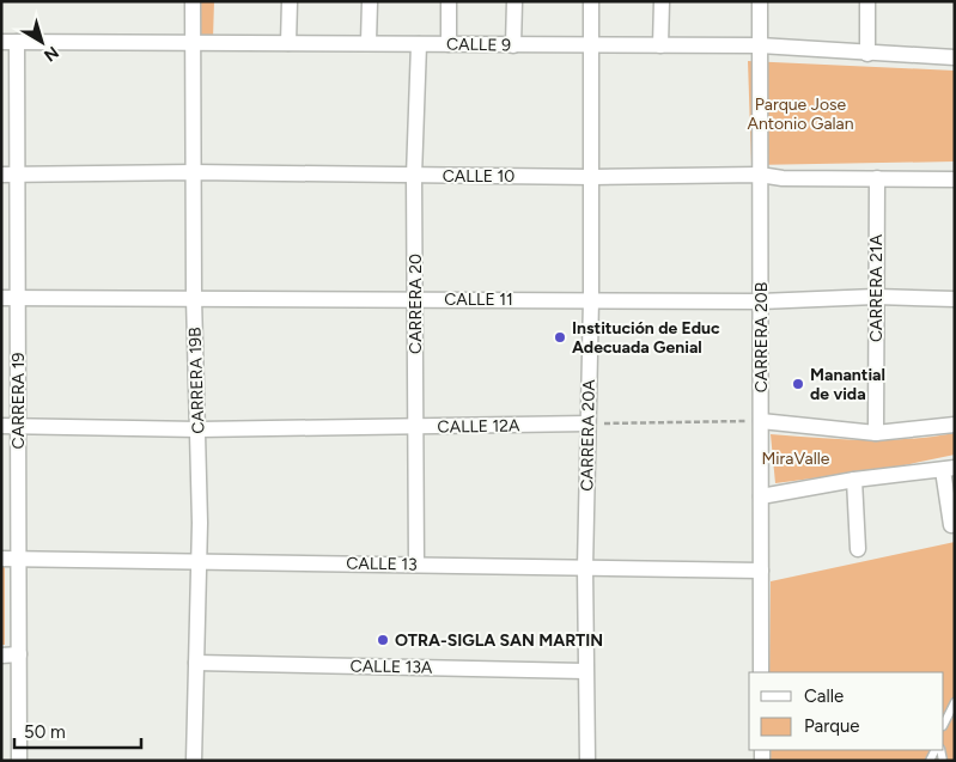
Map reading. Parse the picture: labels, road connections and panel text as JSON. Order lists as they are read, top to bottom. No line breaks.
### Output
{"streets":{"street":["CALLE 9","CALLE 10","CARRERA 21A","CALLE 11","CARRERA 20","CARRERA 20B","CARRERA 19B","CARRERA 19","CALLE 12A","CARRERA 20A","CALLE 13","CALLE 13A"]},"crossings":[["CALLE 9","CARRERA 20"],["CALLE 9","CARRERA 20B"],["CALLE 9","CARRERA 19B"],["CALLE 9","CARRERA 19"],["CALLE 9","CARRERA 20A"],["CALLE 10","CARRERA 21A"],["CALLE 10","CARRERA 20"],["CALLE 10","CARRERA 20B"],["CALLE 10","CARRERA 19B"],["CALLE 10","CARRERA 19"],["CALLE 10","CARRERA 20A"],["CARRERA 21A","CALLE 11"],["CALLE 11","CARRERA 20"],["CALLE 11","CARRERA 20B"],["CALLE 11","CARRERA 19B"],["CALLE 11","CARRERA 19"],["CALLE 11","CARRERA 20A"],["CARRERA 20","CALLE 12A"],["CARRERA 20","CALLE 13"],["CARRERA 20B","CALLE 13"],["CARRERA 19B","CALLE 12A"],["CARRERA 19B","CALLE 13"],["CARRERA 19B","CALLE 13A"],["CARRERA 19","CALLE 12A"],["CARRERA 19","CALLE 13"],["CALLE 12A","CARRERA 20A"],["CARRERA 20A","CALLE 13"],["CARRERA 20A","CALLE 13A"]],"parks":["Parque Jose Antonio Galan","MiraValle"],"places":["Institución de Educ Adecuada Genial","Manantial de vida","OTRA-SIGLA SAN MARTIN"],"legend":["Calle","Parque"],"scale_bar":"50 m","north":"bottom right"}
